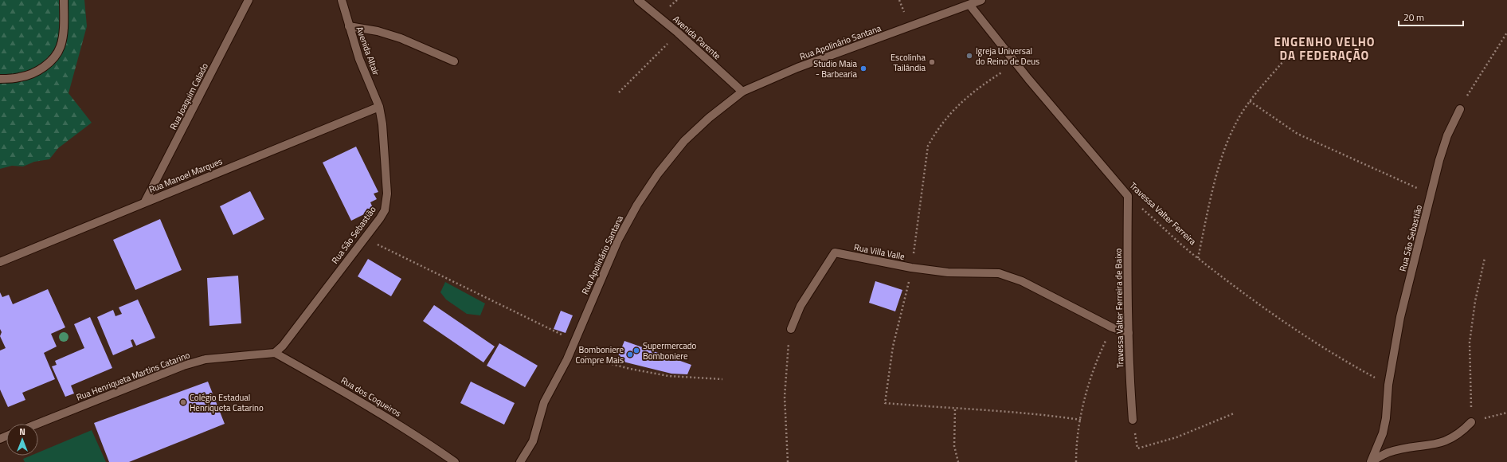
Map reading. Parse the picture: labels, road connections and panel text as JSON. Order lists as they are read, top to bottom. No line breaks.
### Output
{"streets":{"street":["Avenida Parente","Rua Apolinário Santana","Avenida Altair","Rua Joaquim Calado","Rua Manoel Marques","Travessa Valter Ferreira","Rua São Sebastião","Rua Villa Valle","Travessa Valter Ferreira de Baixo","Rua Henriqueta Martins Catarino","Rua dos Coqueiros"]},"crossings":[["Avenida Parente","Rua Apolinário Santana"],["Rua Apolinário Santana","Travessa Valter Ferreira"],["Avenida Altair","Rua Manoel Marques"],["Avenida Altair","Rua São Sebastião"],["Rua Joaquim Calado","Rua Manoel Marques"],["Rua Manoel Marques","Rua São Sebastião"],["Travessa Valter Ferreira","Rua São Sebastião"],["Travessa Valter Ferreira","Travessa Valter Ferreira de Baixo"],["Rua São Sebastião","Rua Henriqueta Martins Catarino"],["Rua São Sebastião","Rua dos Coqueiros"],["Rua Villa Valle","Travessa Valter Ferreira de Baixo"],["Rua Henriqueta Martins Catarino","Rua dos Coqueiros"]],"districts":["ENGENHO VELHO DA FEDERAÇÃO"],"places":["Igreja Universal do Reino de Deus","Escolinha Tailândia","Studio Maia - Barbearia","Supermercado Bomboniere","Bomboniere Compre Mais","Colégio Estadual Henriqueta Catarino"],"scale_bar":"20 m","north":"top"}
